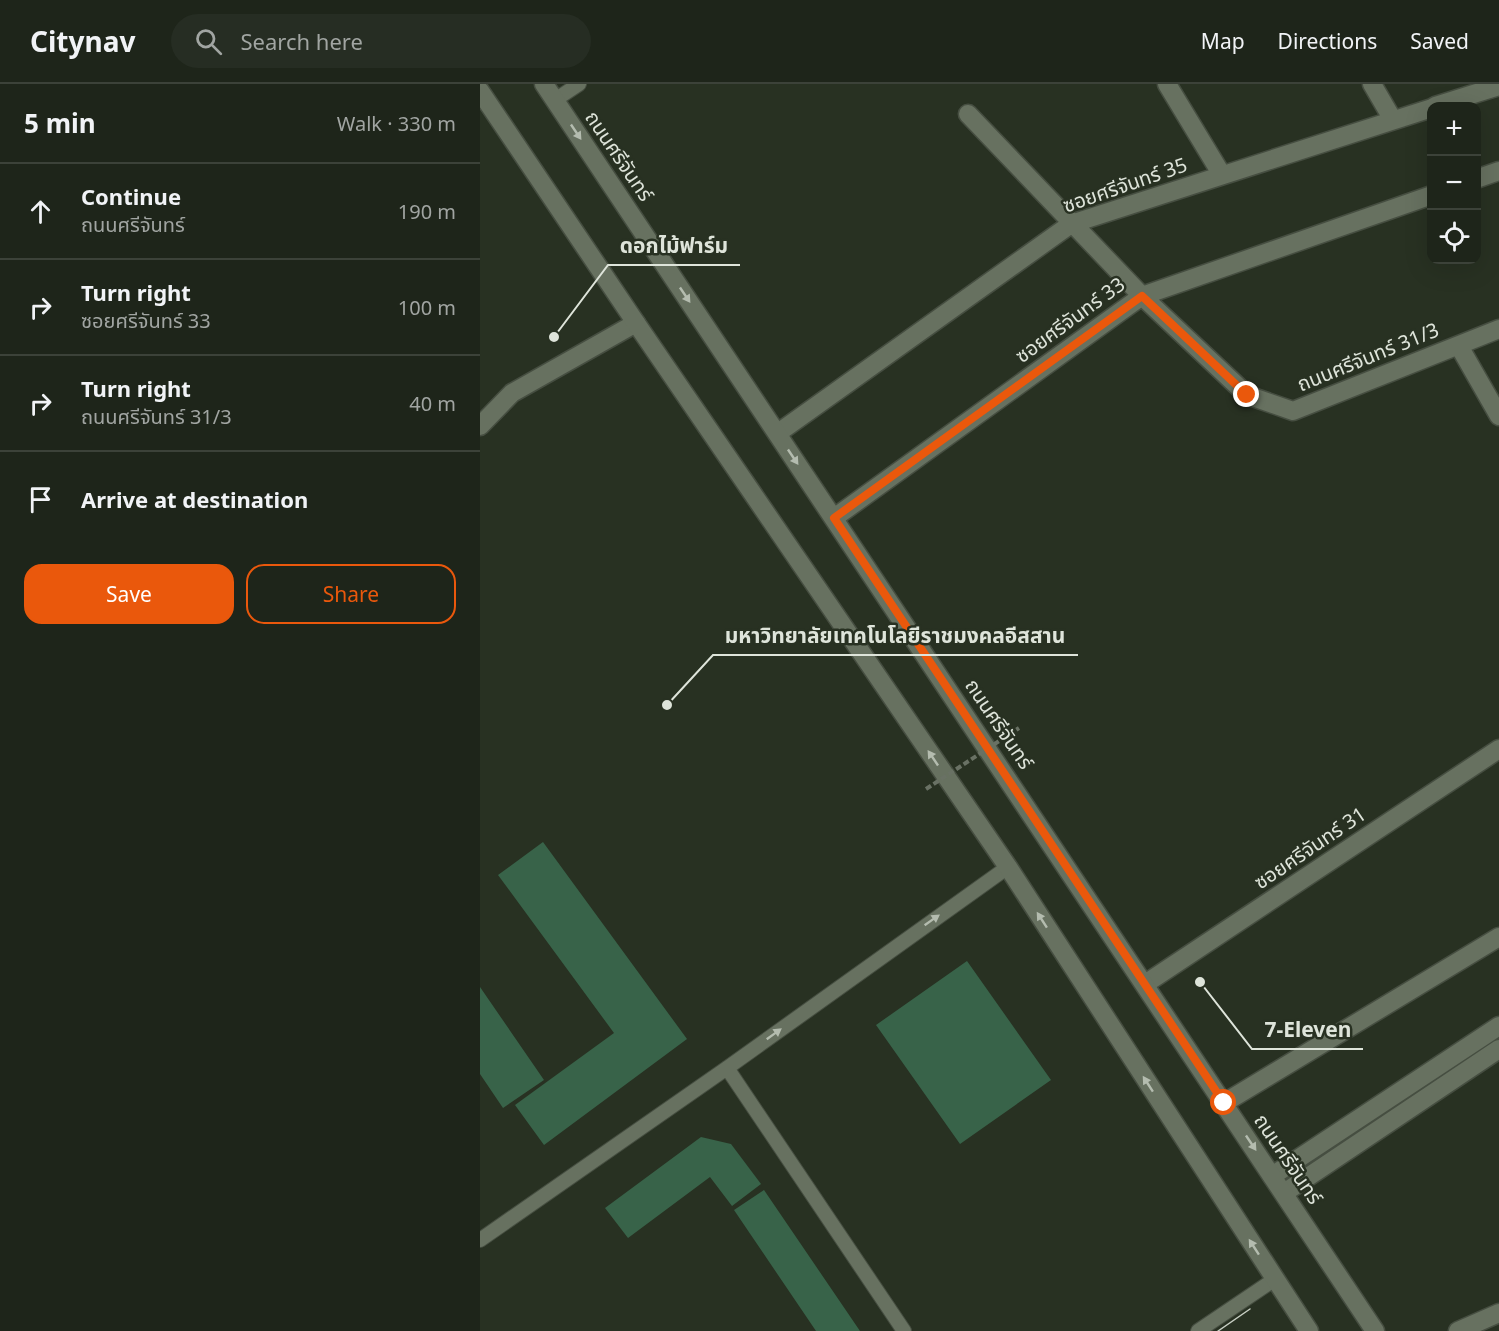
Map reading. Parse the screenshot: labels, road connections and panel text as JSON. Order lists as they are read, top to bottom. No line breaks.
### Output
{"streets":{"street":["ถนนศรีจันทร์","ซอยศรีจันทร์ 35","ซอยศรีจันทร์ 33","ถนนศรีจันทร์ 31/3","ซอยศรีจันทร์ 31"]},"crossings":[["ถนนศรีจันทร์","ซอยศรีจันทร์ 35"],["ถนนศรีจันทร์","ซอยศรีจันทร์ 33"],["ถนนศรีจันทร์","ซอยศรีจันทร์ 31"],["ซอยศรีจันทร์ 35","ถนนศรีจันทร์ 31/3"],["ซอยศรีจันทร์ 33","ถนนศรีจันทร์ 31/3"]],"places":["ดอกไม้ฟาร์ม","มหาวิทยาลัยเทคโนโลยีราชมงคลอีสสาน","7-Eleven"],"page":{"header":"Citynav","search":"Search here","nav":["Map","Directions","Saved"],"heading":["5 min","Walk · 330 m"],"map_buttons":["+","−"],"list":[["Continue","ถนนศรีจันทร์","190 m"],["Turn right","ซอยศรีจันทร์ 33","100 m"],["Turn right","ถนนศรีจันทร์ 31/3","40 m"],"Arrive at destination"],"buttons":["Save","Share"]}}
